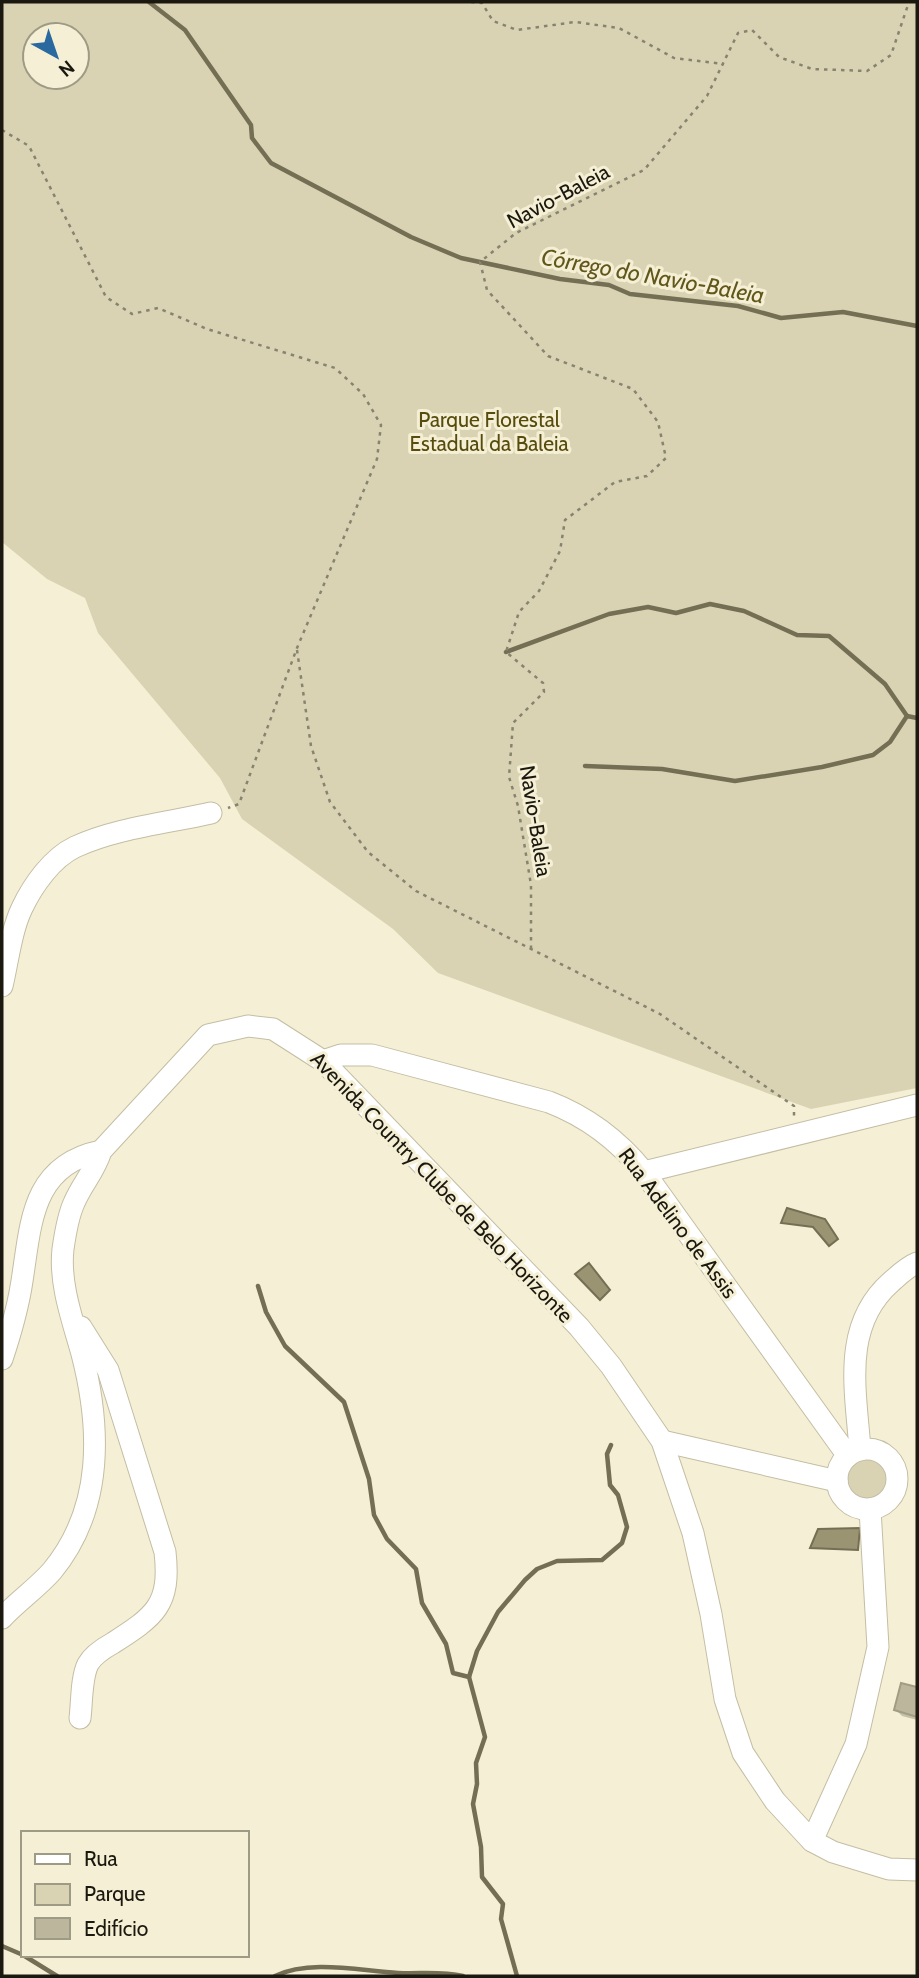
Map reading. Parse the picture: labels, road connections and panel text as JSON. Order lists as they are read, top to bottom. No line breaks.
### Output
{"streets":{"street":["Avenida Country Clube de Belo Horizonte","Rua Adelino de Assis"],"path":["Navio-Baleia"]},"crossings":[["Avenida Country Clube de Belo Horizonte","Rua Adelino de Assis"]],"water":["Córrego do Navio-Baleia"],"parks":["Parque Florestal Estadual da Baleia"],"legend":["Rua","Parque","Edifício"],"north":"bottom right"}
